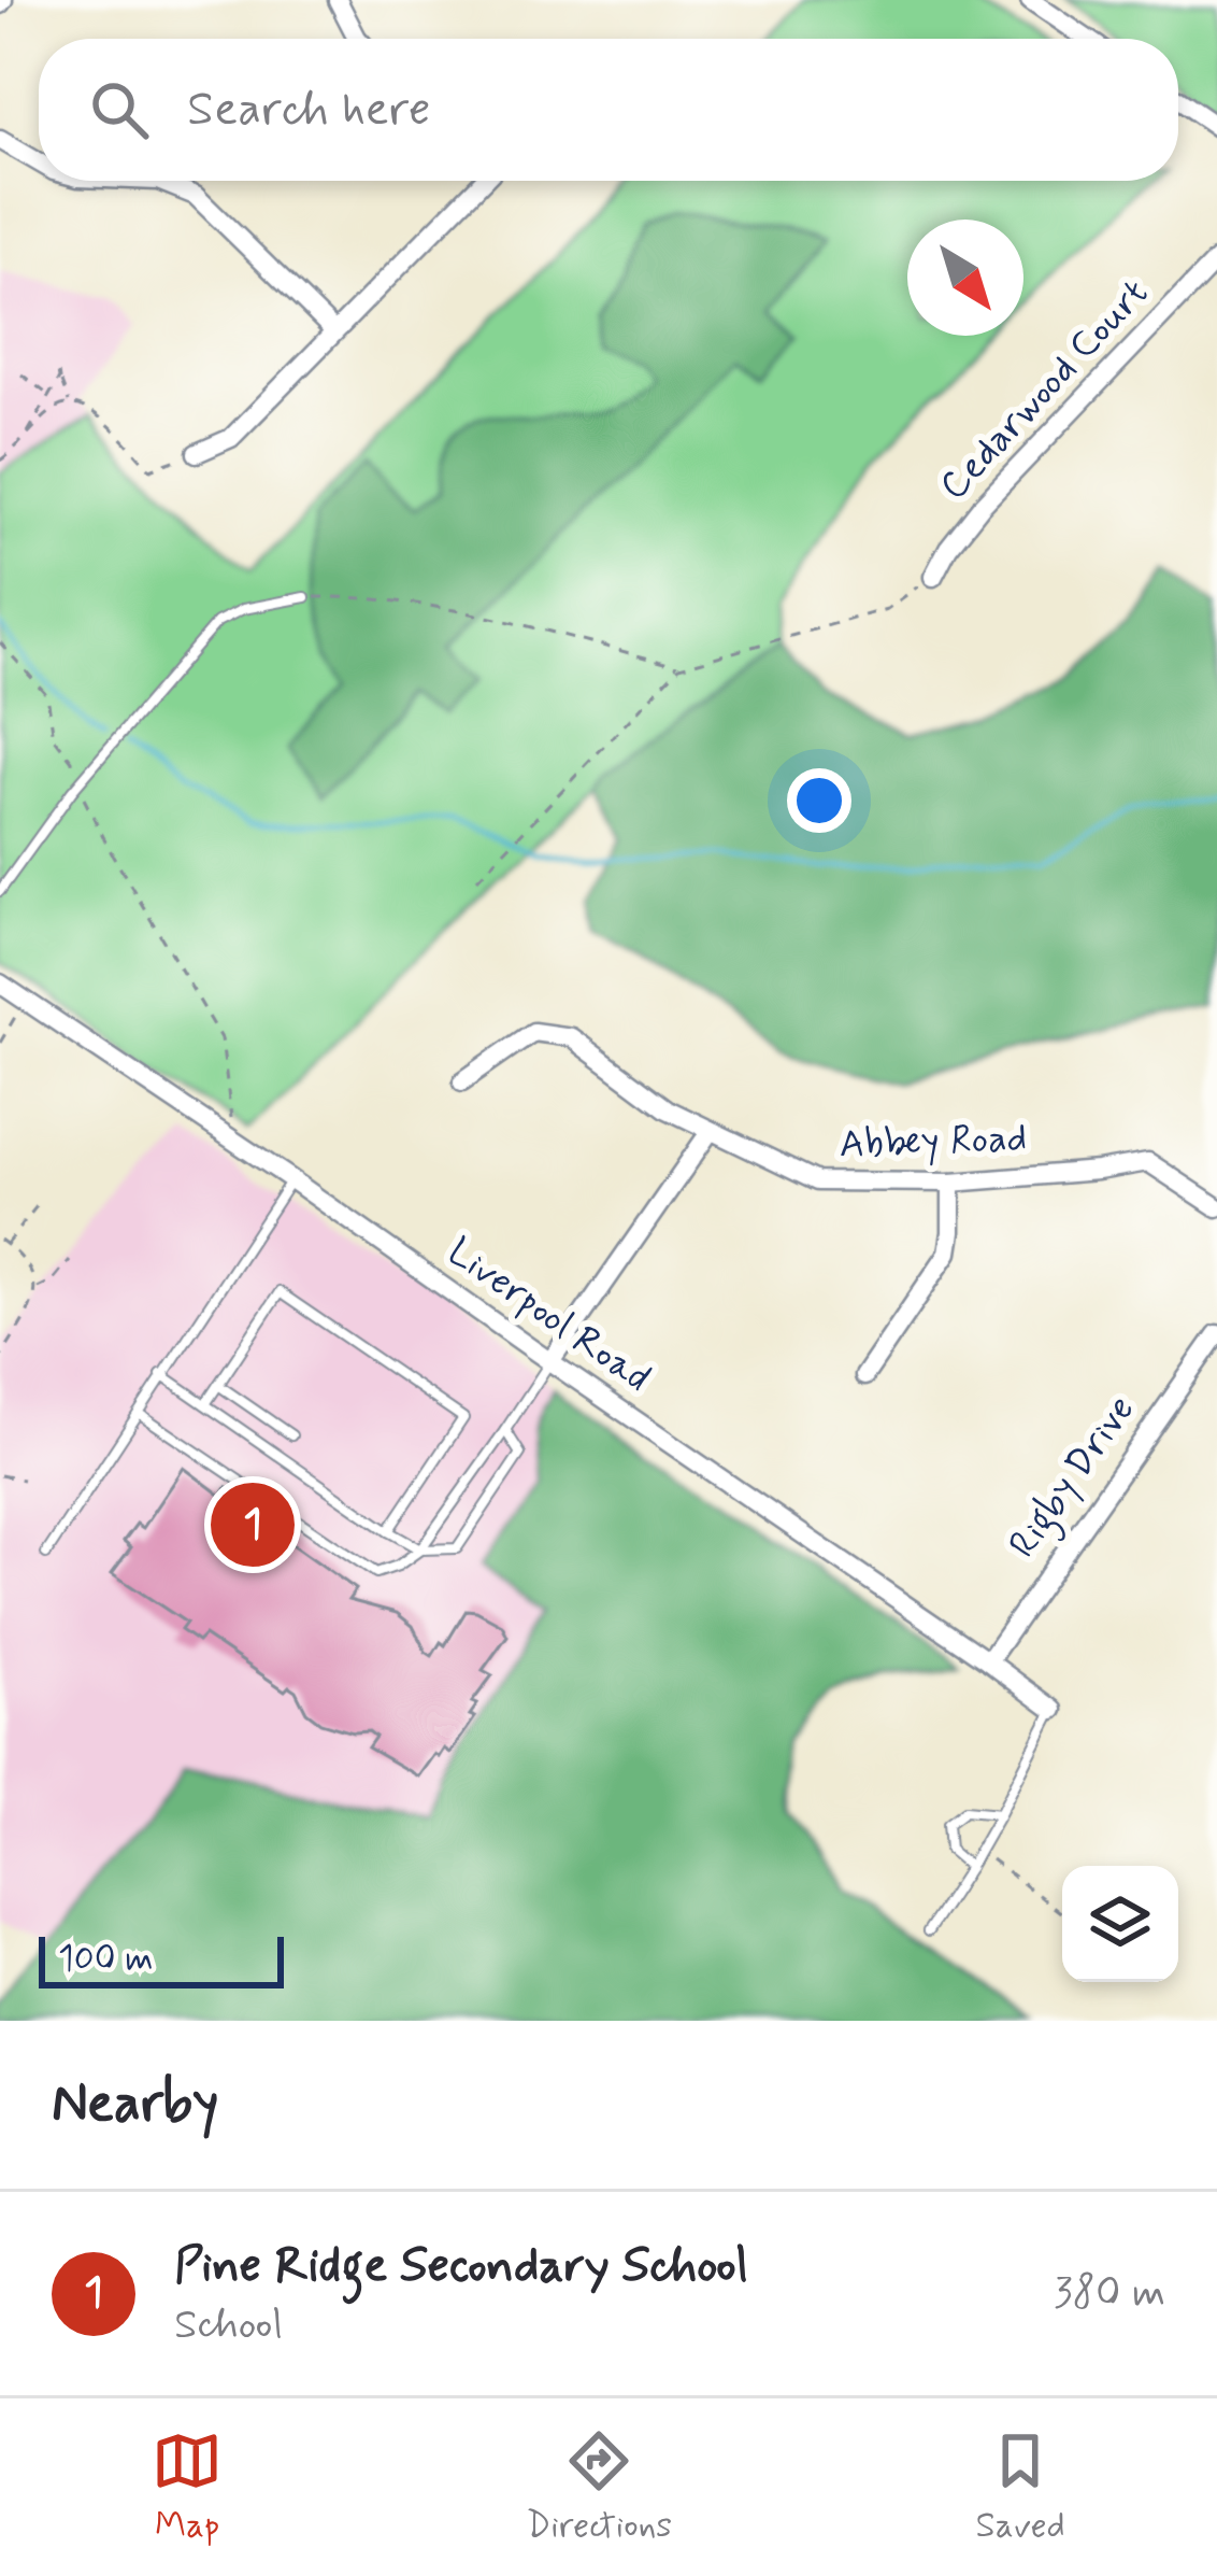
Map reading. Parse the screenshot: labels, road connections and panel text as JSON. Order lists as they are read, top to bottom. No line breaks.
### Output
{"streets":{"street":["Cedarwood Court","Abbey Road","Liverpool Road","Rigby Drive"]},"crossings":[["Liverpool Road","Rigby Drive"]],"scale_bar":"100 m","north":"bottom right","page":{"search":"Search here","pins":"1","scale":"100 m","heading":"Nearby","list":[{"mark":"1","name":"Pine Ridge Secondary School","note":"School","value":"380 m"}],"nav":["Map","Directions","Saved"]}}
